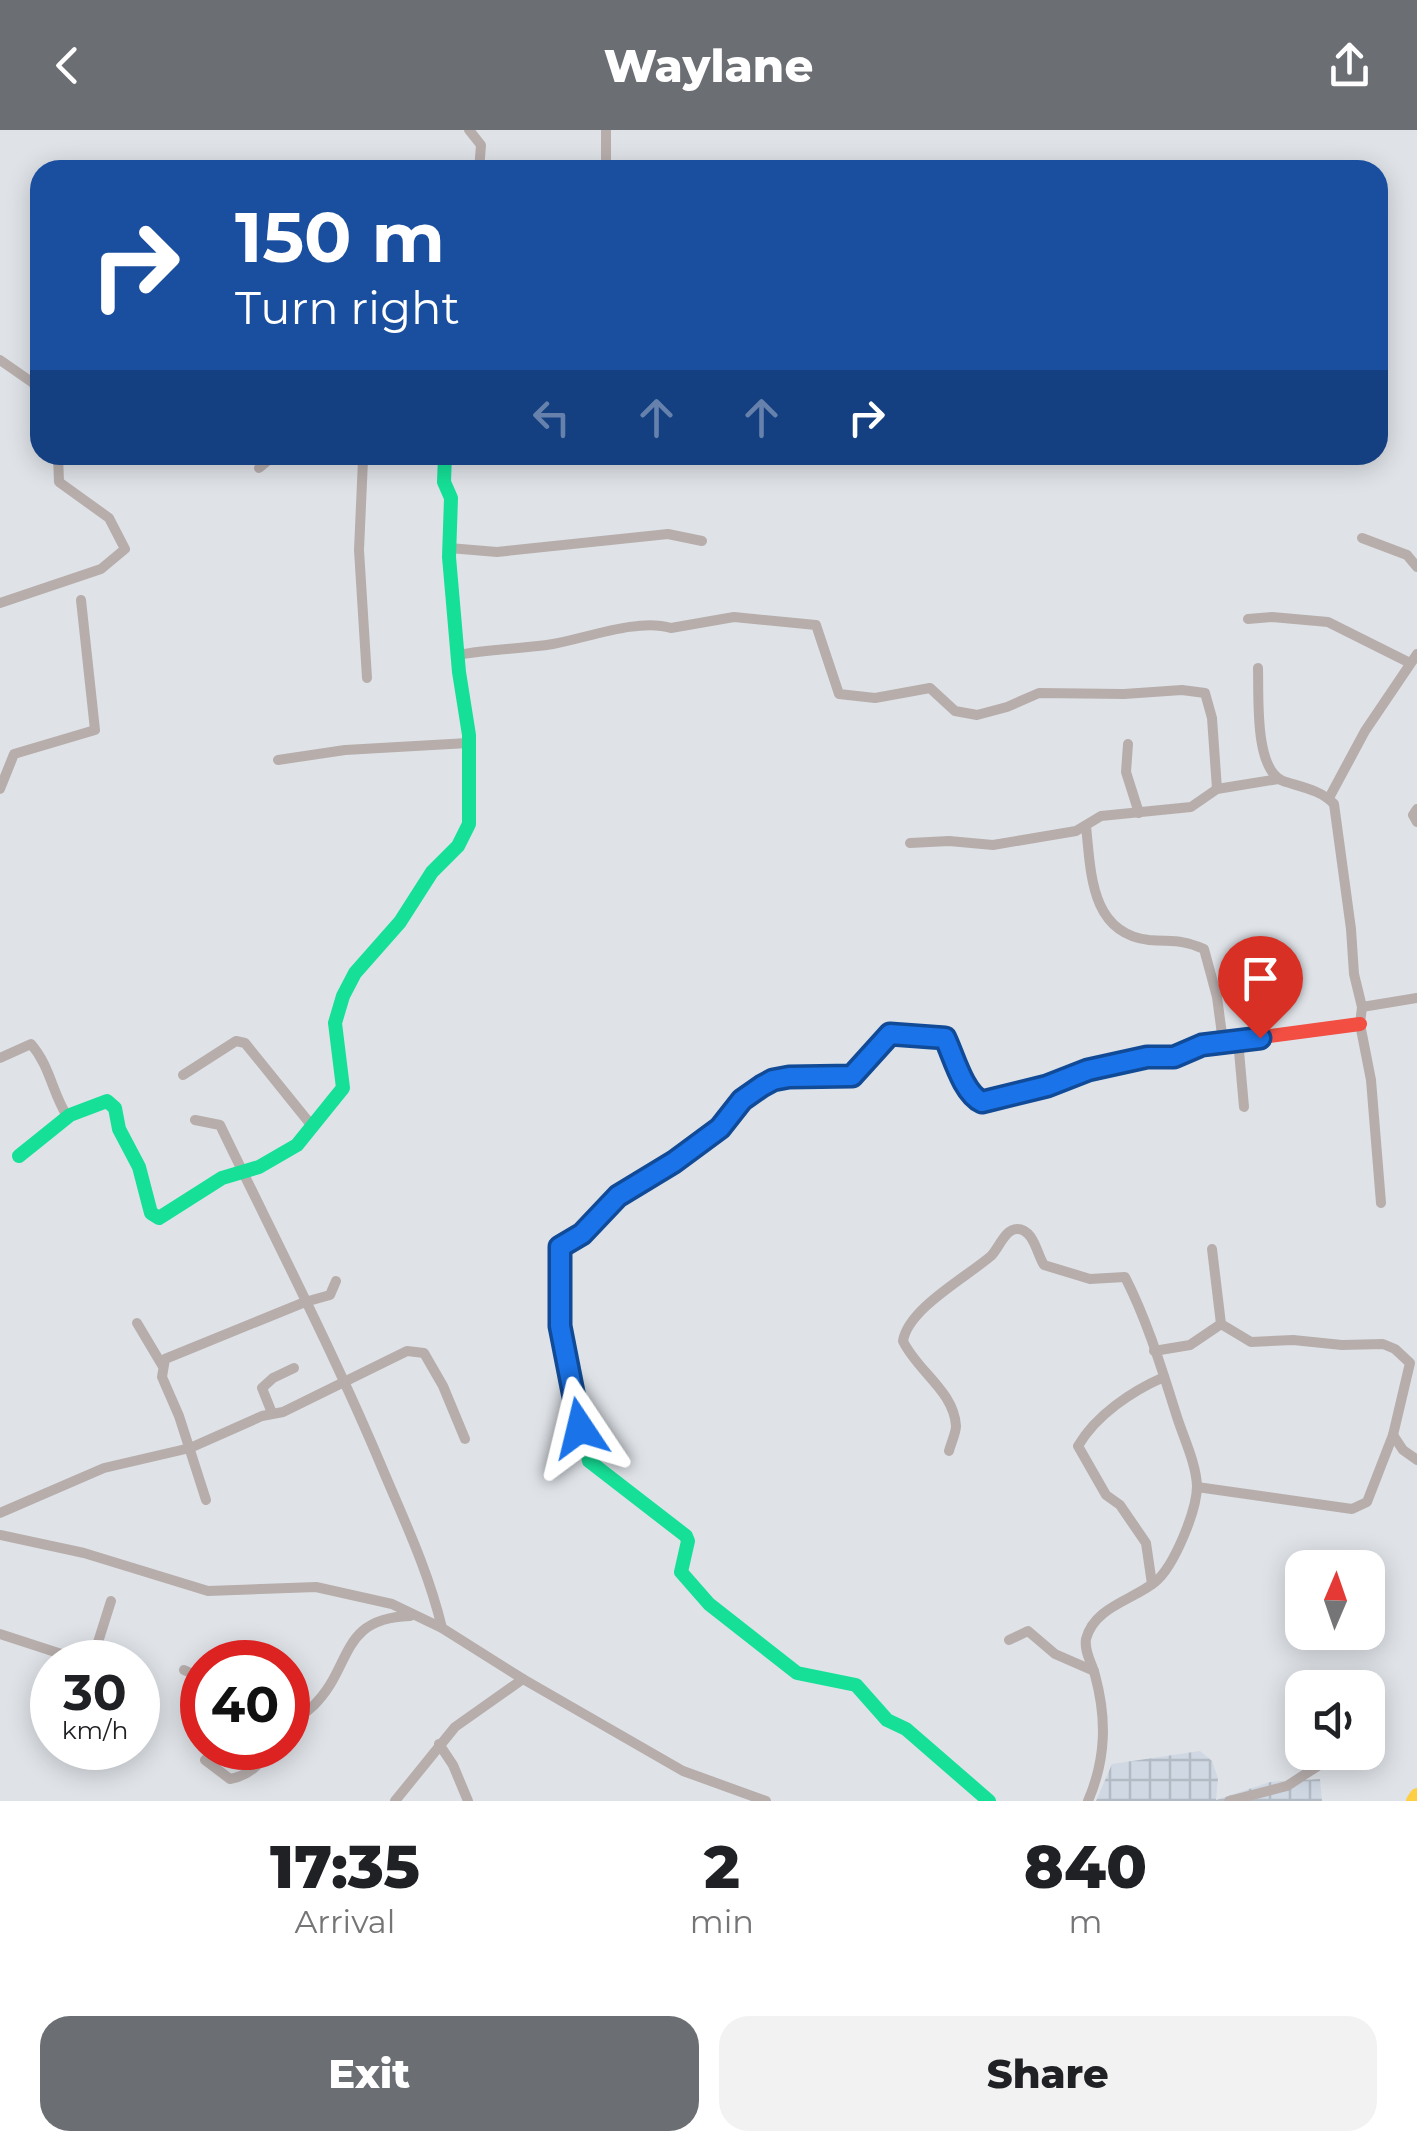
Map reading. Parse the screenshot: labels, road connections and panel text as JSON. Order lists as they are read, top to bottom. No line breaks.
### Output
{"north":"top","page":{"header":"Waylane","turn":["150 m","Turn right"],"speed":"30 km/h","limit":"40","eta":["17:35","Arrival","2","min","840","m"],"buttons":["Exit","Share"]}}
